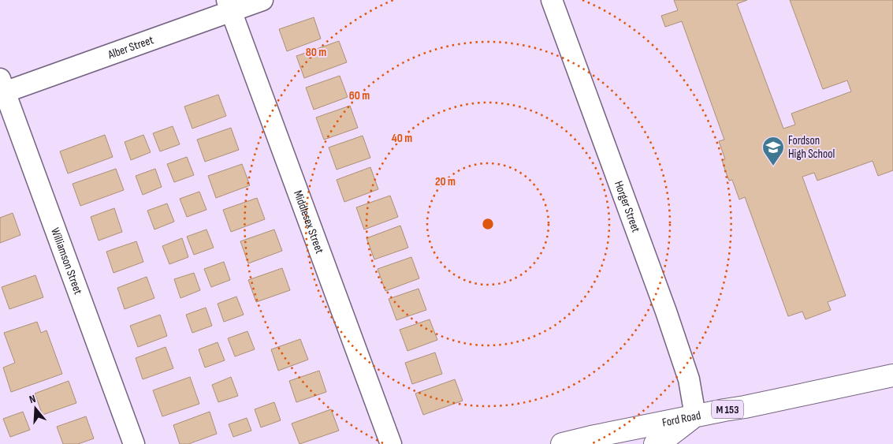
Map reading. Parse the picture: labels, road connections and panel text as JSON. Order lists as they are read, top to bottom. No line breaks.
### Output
{"streets":{"main road":["M 153","Ford Road"],"street":["Alber Street","Horger Street","Middlesex Street","Williamson Street"]},"crossings":[["Alber Street","Middlesex Street"],["Alber Street","Williamson Street"],["Horger Street","Ford Road"]],"places":{"school or university":["Fordson High School"]},"north":"top","rings":["80 m","60 m","40 m","20 m"]}
